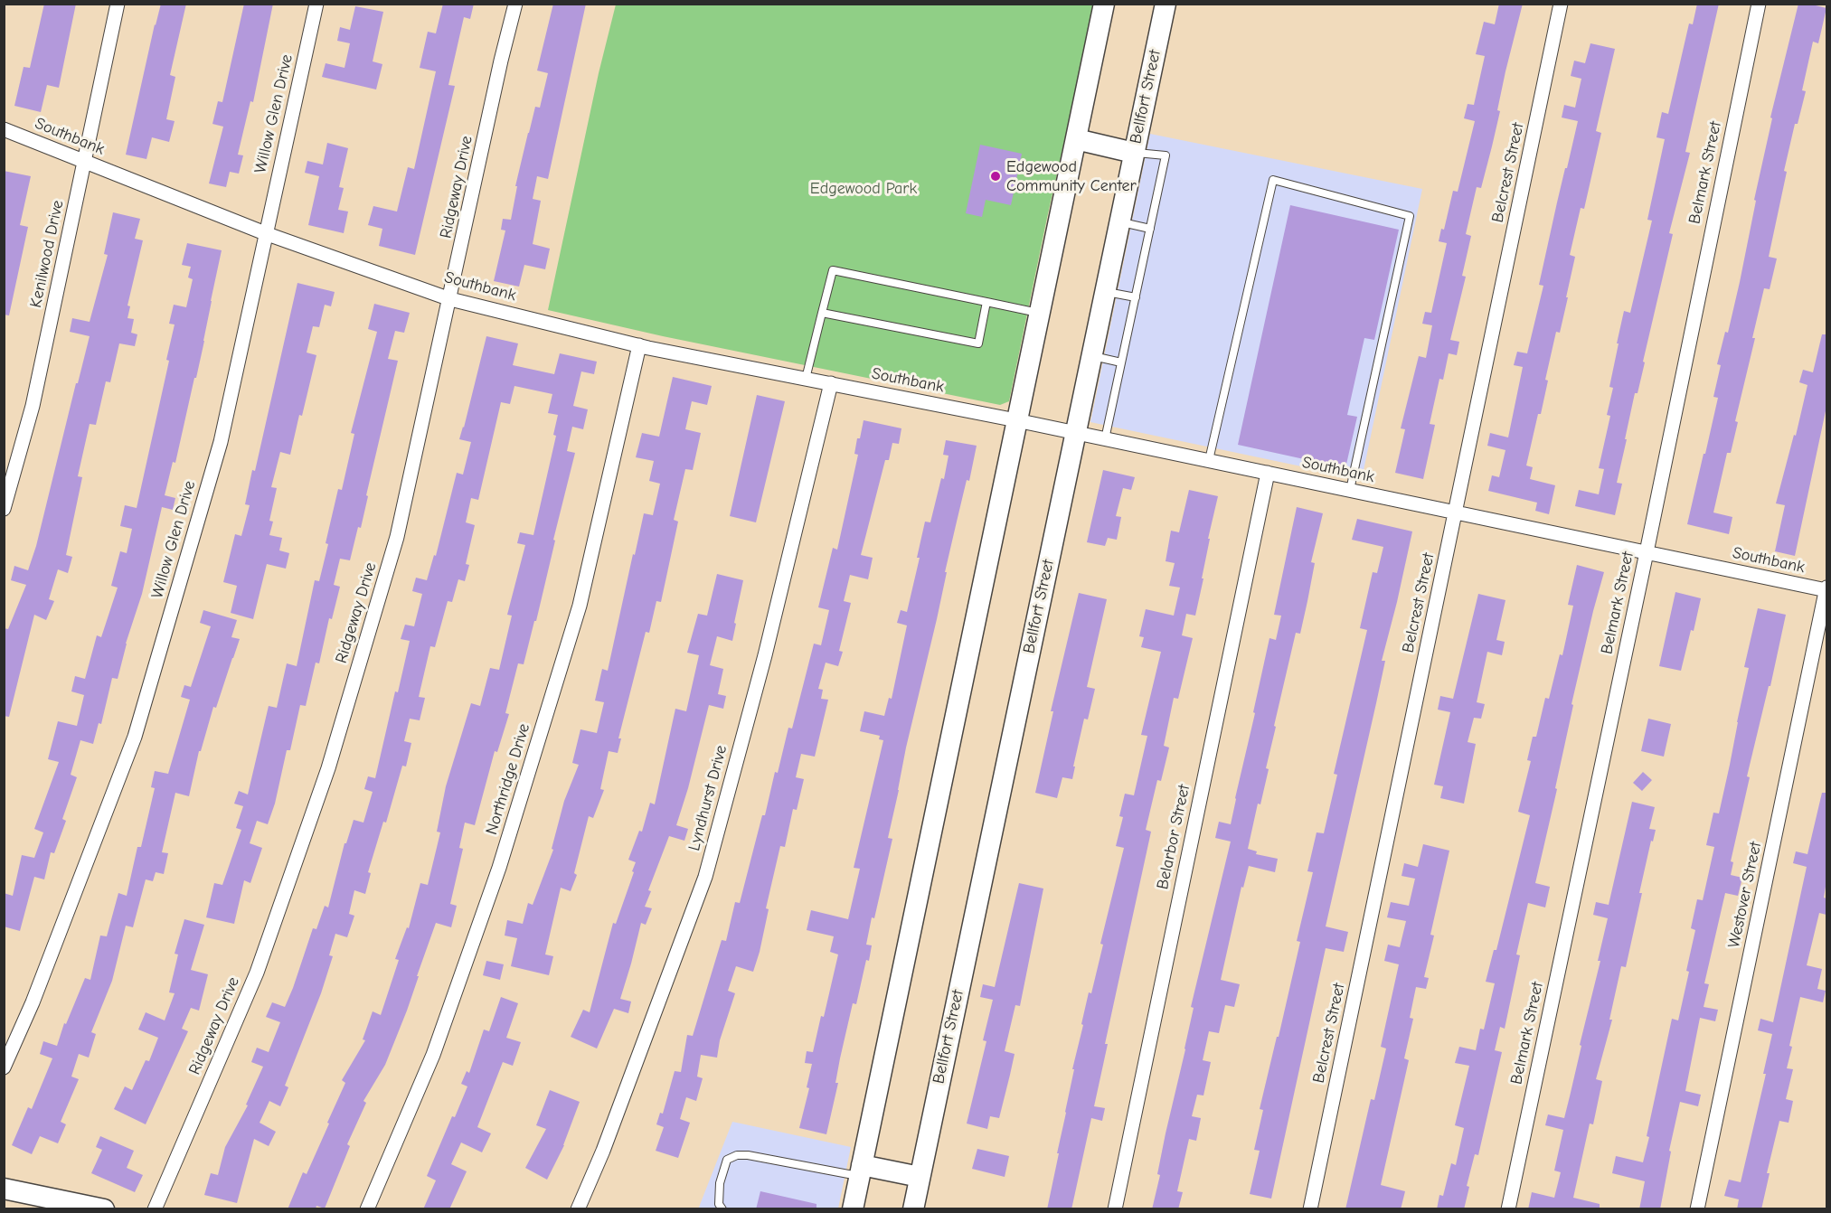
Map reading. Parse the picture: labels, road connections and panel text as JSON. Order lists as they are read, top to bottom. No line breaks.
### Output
{"streets":{"main road":["Bellfort Street"],"street":["Willow Glen Drive","Southbank","Belcrest Street","Belmark Street","Ridgeway Drive","Kenilwood Drive","Northridge Drive","Lyndhurst Drive","Belarbor Street","Westover Street"]},"crossings":[["Bellfort Street","Southbank"],["Willow Glen Drive","Southbank"],["Southbank","Belcrest Street"],["Southbank","Belmark Street"],["Southbank","Ridgeway Drive"],["Southbank","Kenilwood Drive"],["Southbank","Northridge Drive"],["Southbank","Lyndhurst Drive"],["Southbank","Belarbor Street"],["Southbank","Westover Street"]],"parks":["Edgewood Park"],"places":["Edgewood Community Center"]}
